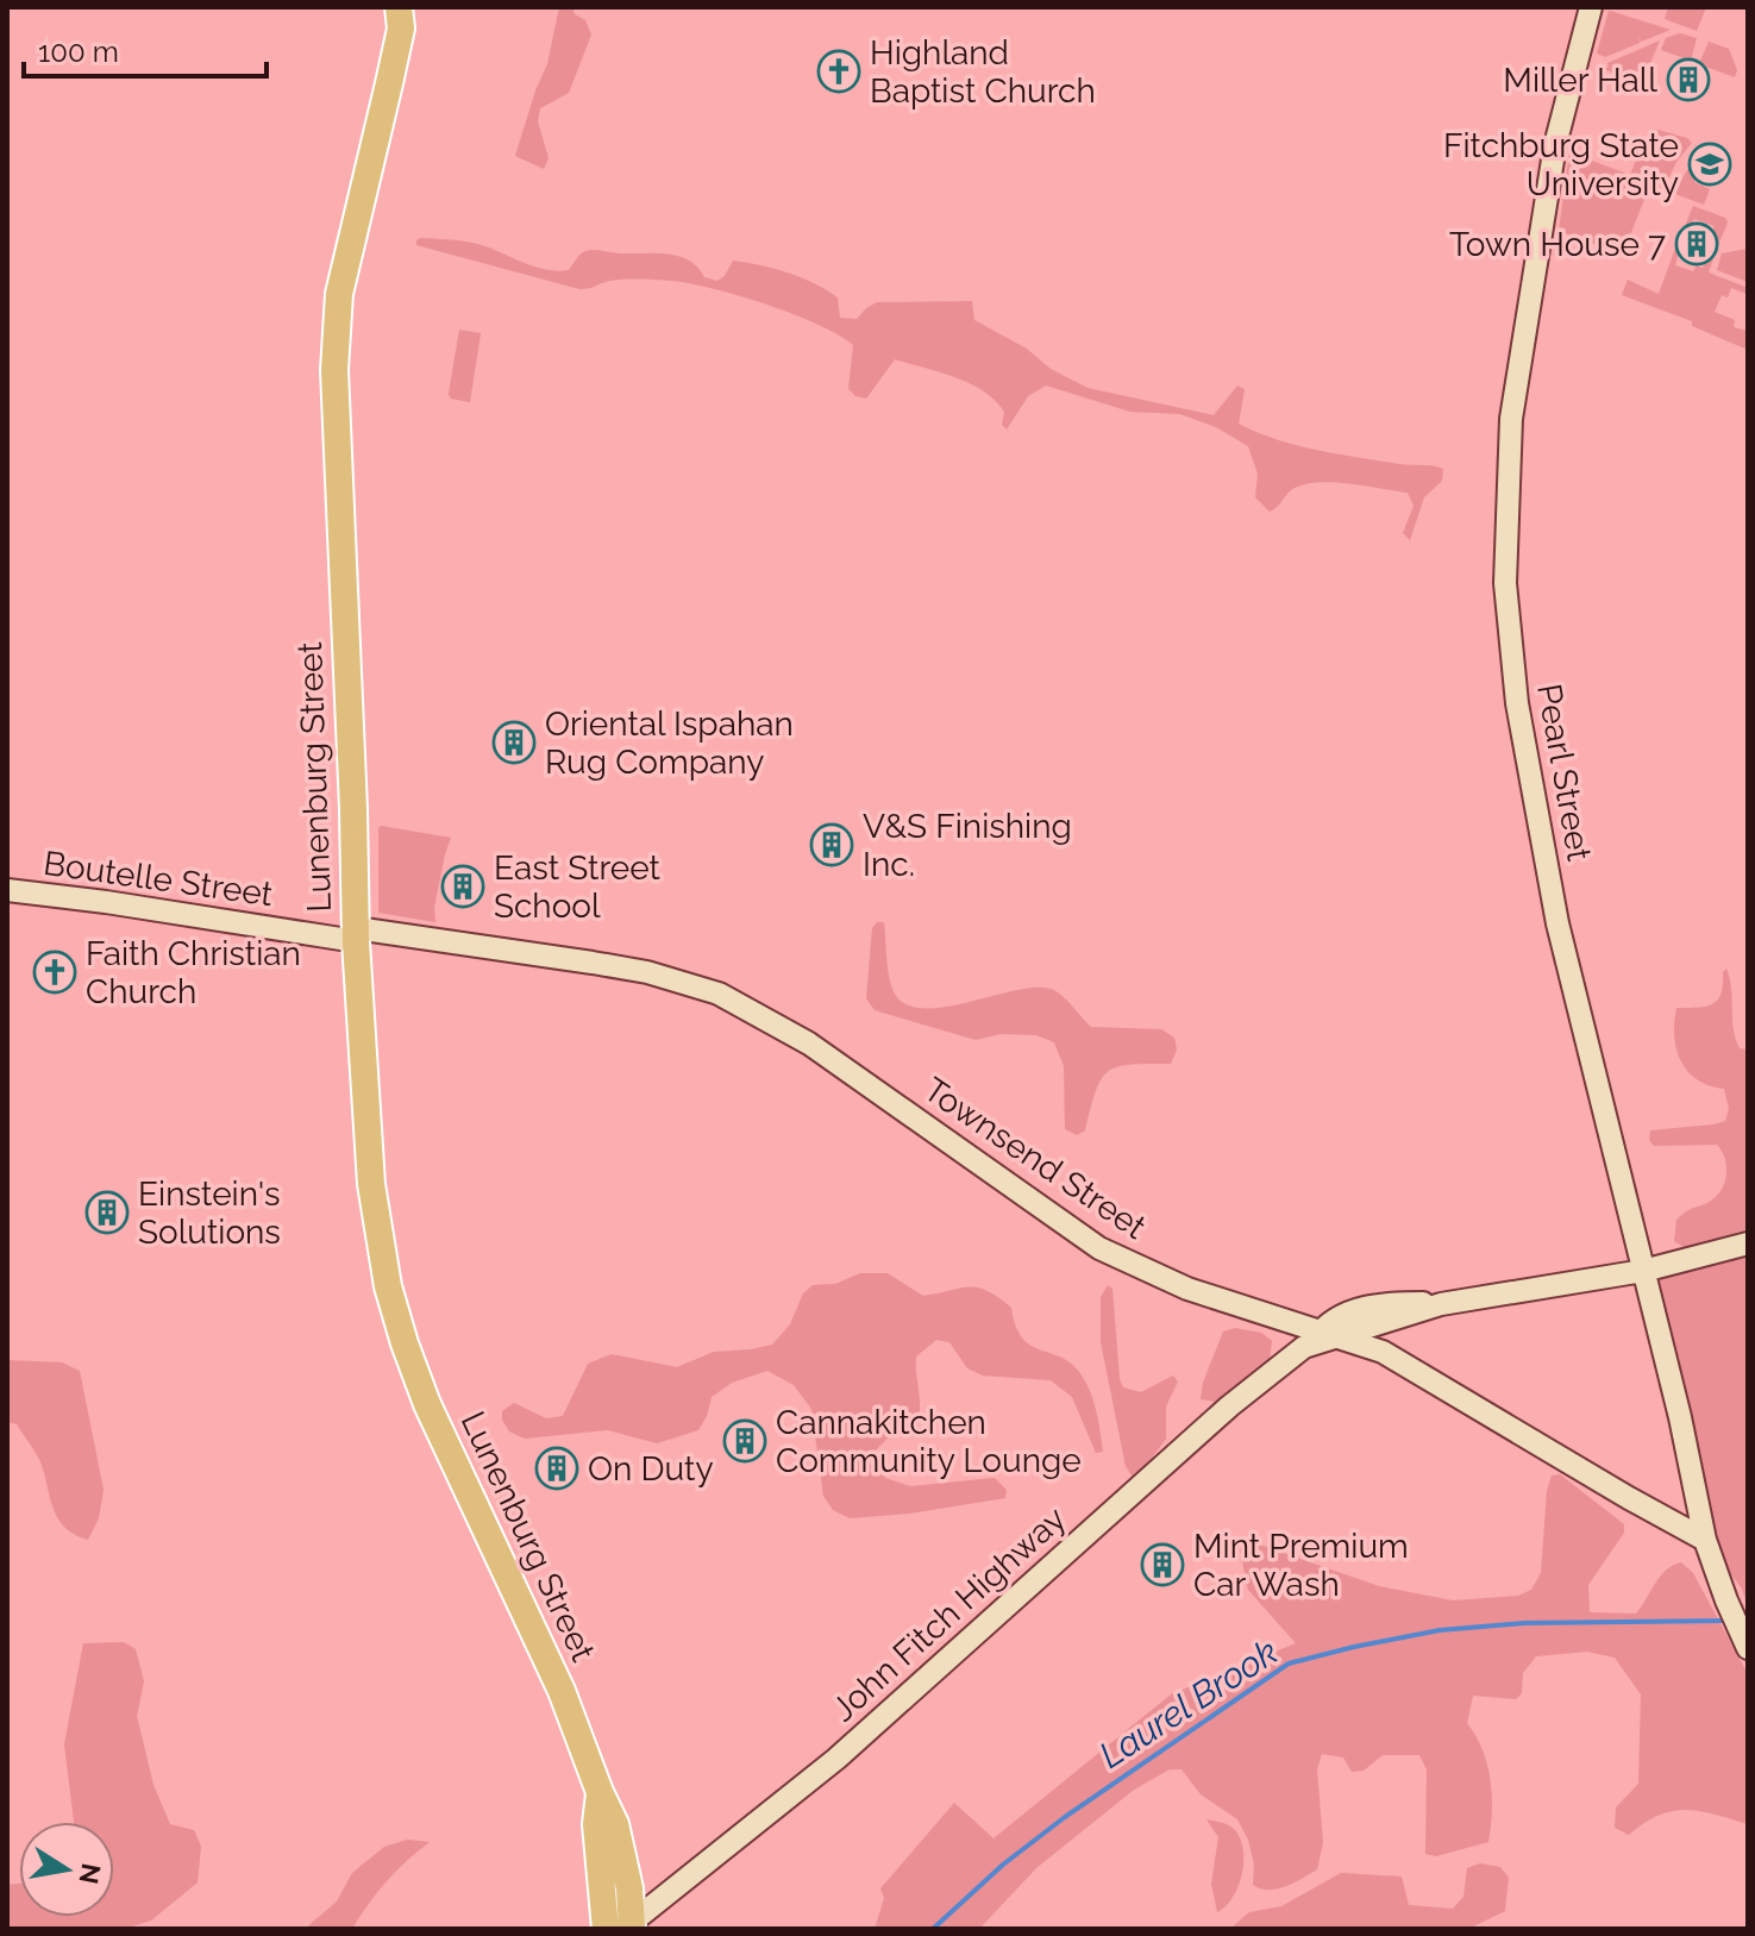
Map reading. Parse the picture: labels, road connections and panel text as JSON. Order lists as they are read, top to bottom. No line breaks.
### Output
{"streets":{"main road":["Pearl Street","Lunenburg Street","Boutelle Street","Townsend Street","John Fitch Highway"]},"crossings":[["Pearl Street","Townsend Street"],["Pearl Street","John Fitch Highway"],["Lunenburg Street","Boutelle Street"],["Lunenburg Street","Townsend Street"],["Lunenburg Street","John Fitch Highway"],["Boutelle Street","Townsend Street"],["Townsend Street","John Fitch Highway"]],"water":["Laurel Brook"],"places":{"church":["Highland Baptist Church","Faith Christian Church"],"building":["Miller Hall","Town House 7","Oriental Ispahan Rug Company","V&S Finishing Inc.","East Street School","Einstein's Solutions","Cannakitchen Community Lounge","On Duty","Mint Premium Car Wash"],"school or university":["Fitchburg State University"]},"scale_bar":"100 m","north":"right"}
